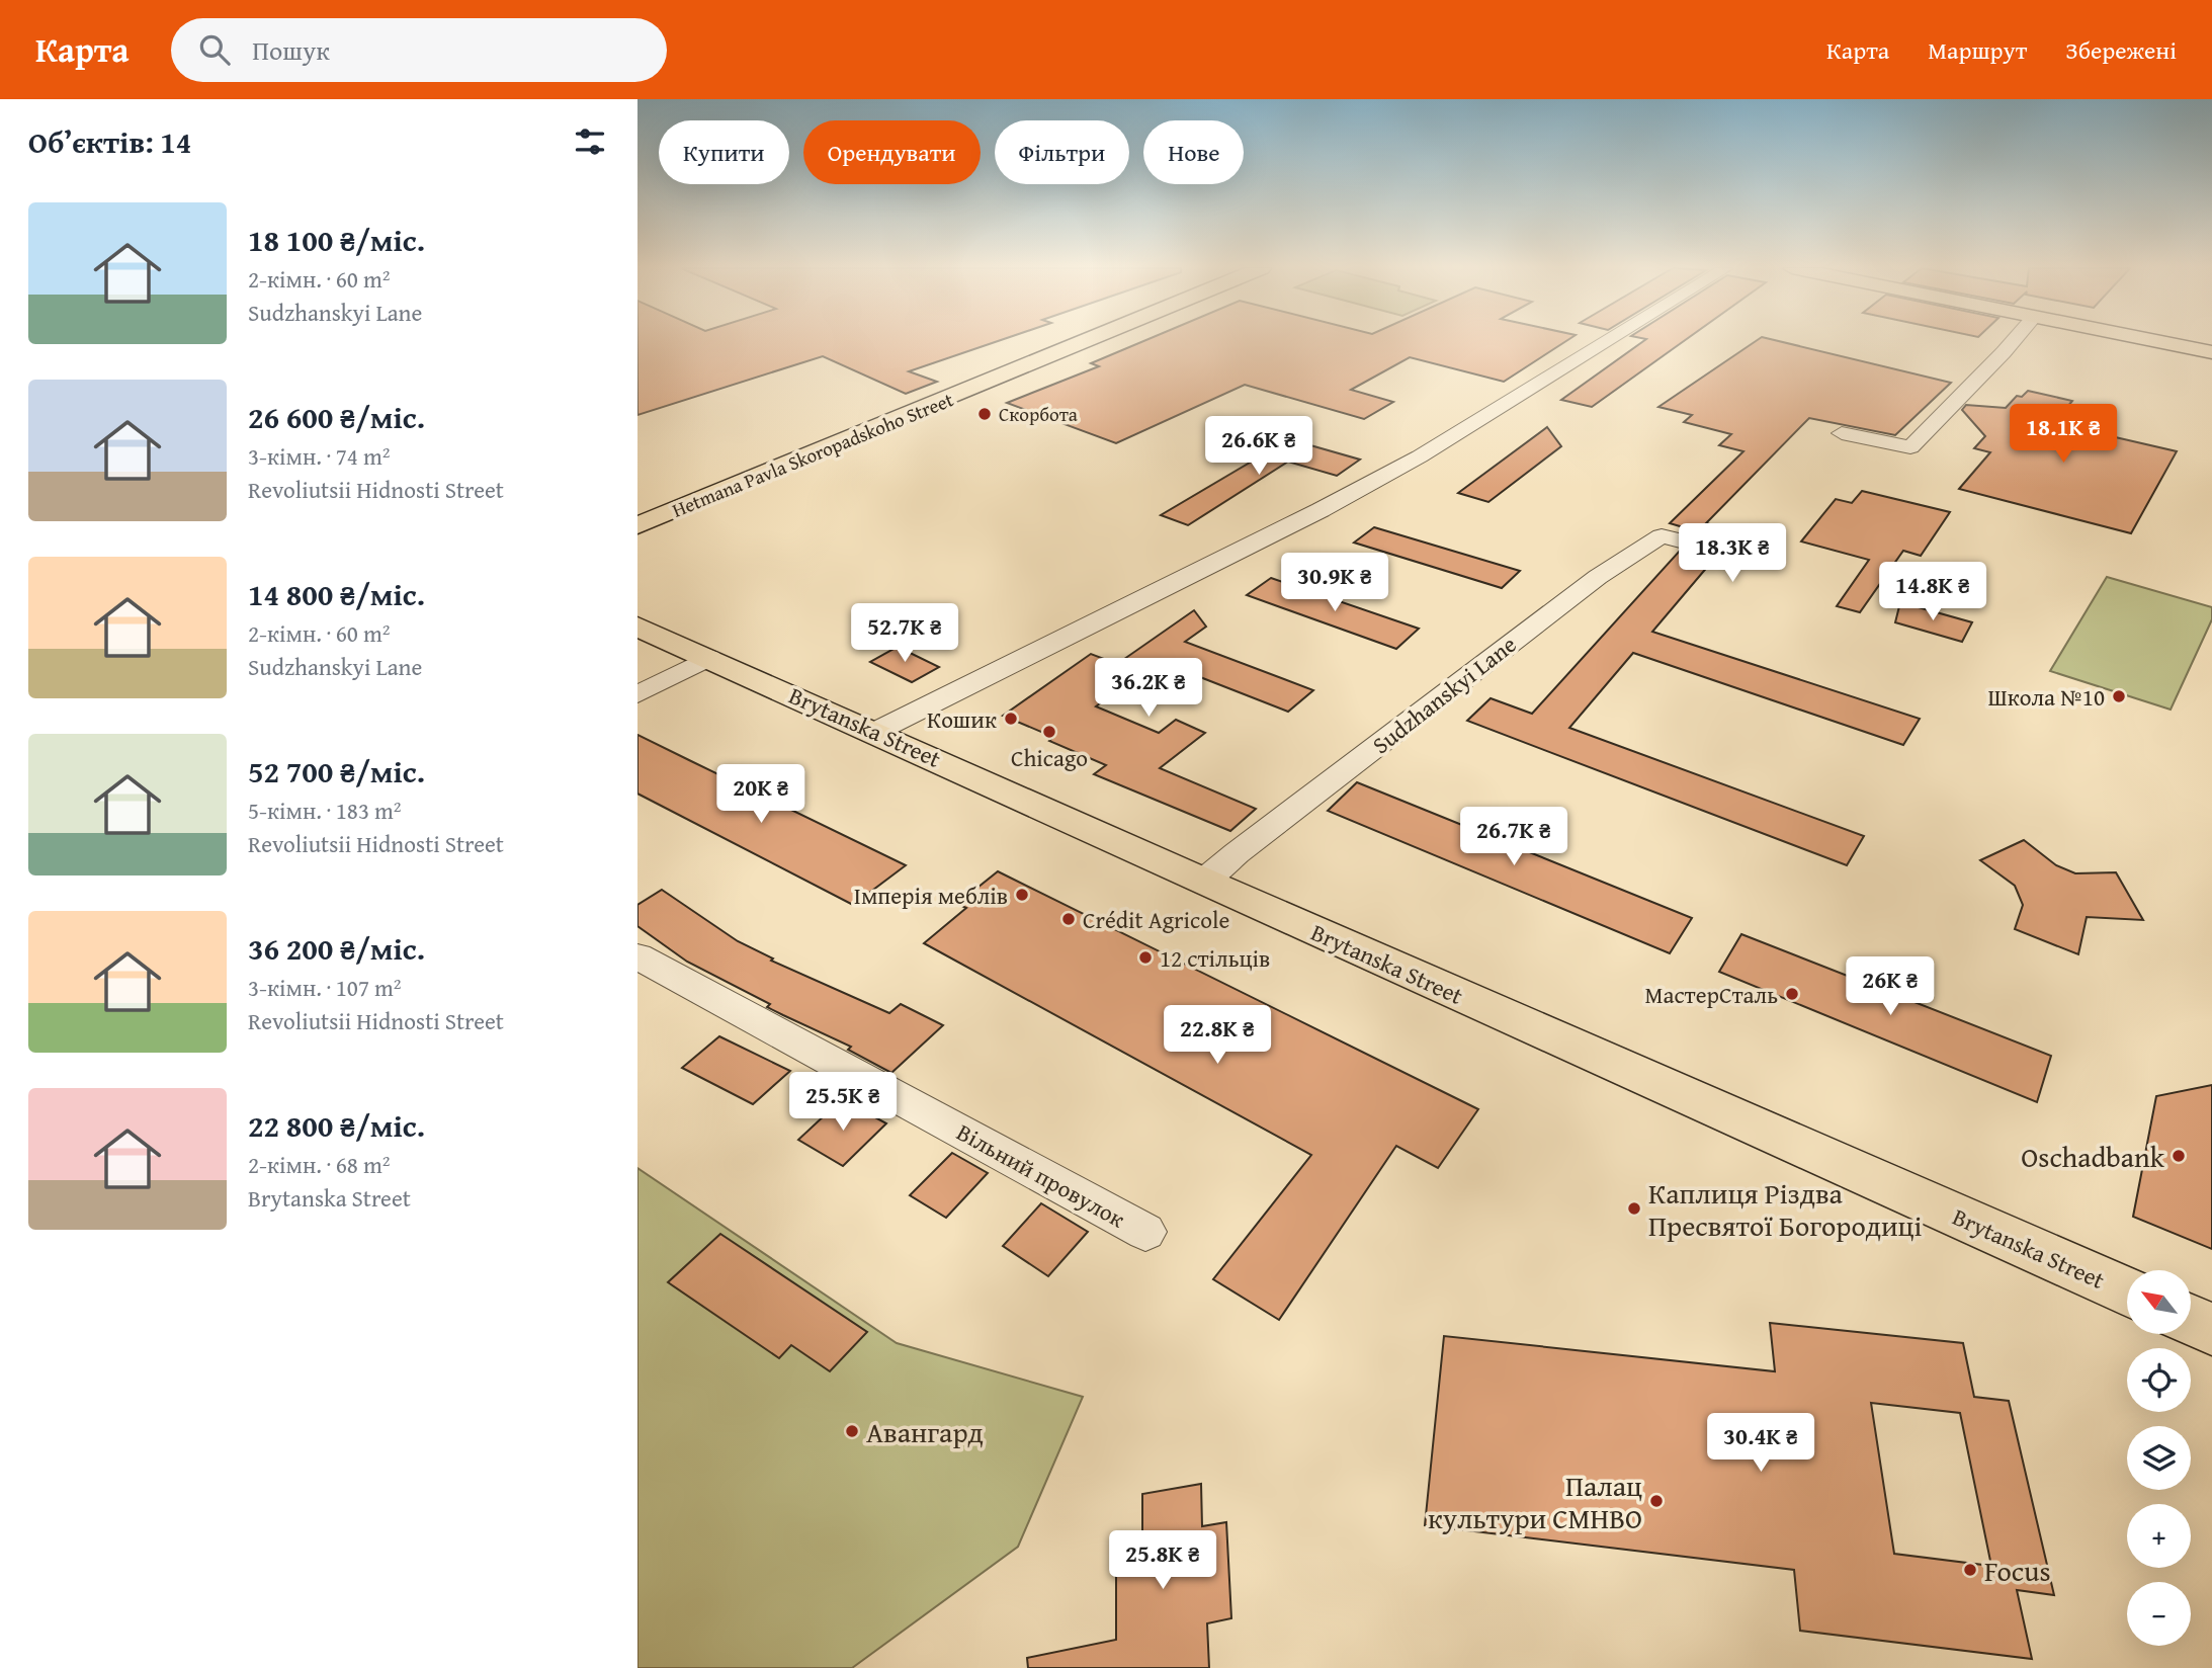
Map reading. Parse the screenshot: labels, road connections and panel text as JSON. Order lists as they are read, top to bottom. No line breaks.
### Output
{"streets":{"main road":["Hetmana Pavla Skoropadskoho Street","Brytanska Street"],"street":["Sudzhanskyi Lane","Вільний провулок"]},"crossings":[["Sudzhanskyi Lane","Brytanska Street"]],"places":["Скорбота","Школа №10","Кошик","Chicago","Імперія меблів","Crédit Agricole","12 стільців","МастерСталь","Oschadbank","Каплиця Різдва Пресвятої Богородиці","Авангард","Палац культури СМНВО","Focus"],"north":"top left","page":{"header":"Карта","search":"Пошук","nav":["Карта","Маршрут","Збережені"],"heading":"Об’єктів: 14","chip":["Купити","Орендувати","Фільтри","Нове"],"list":[{"name":"18 100 ₴/міс.","note":"2-кімн. · 60 m² · Sudzhanskyi Lane"},{"name":"26 600 ₴/міс.","note":"3-кімн. · 74 m² · Revoliutsii Hidnosti Street"},{"name":"14 800 ₴/міс.","note":"2-кімн. · 60 m² · Sudzhanskyi Lane"},{"name":"52 700 ₴/міс.","note":"5-кімн. · 183 m² · Revoliutsii Hidnosti Street"},{"name":"36 200 ₴/міс.","note":"3-кімн. · 107 m² · Revoliutsii Hidnosti Street"},{"name":"22 800 ₴/міс.","note":"2-кімн. · 68 m² · Brytanska Street"}],"price":["18.1K ₴","26.6K ₴","18.3K ₴","30.9K ₴","14.8K ₴","52.7K ₴","36.2K ₴","20K ₴","26.7K ₴","26K ₴","22.8K ₴","25.5K ₴","30.4K ₴","25.8K ₴"],"map_buttons":["+","−"]}}
